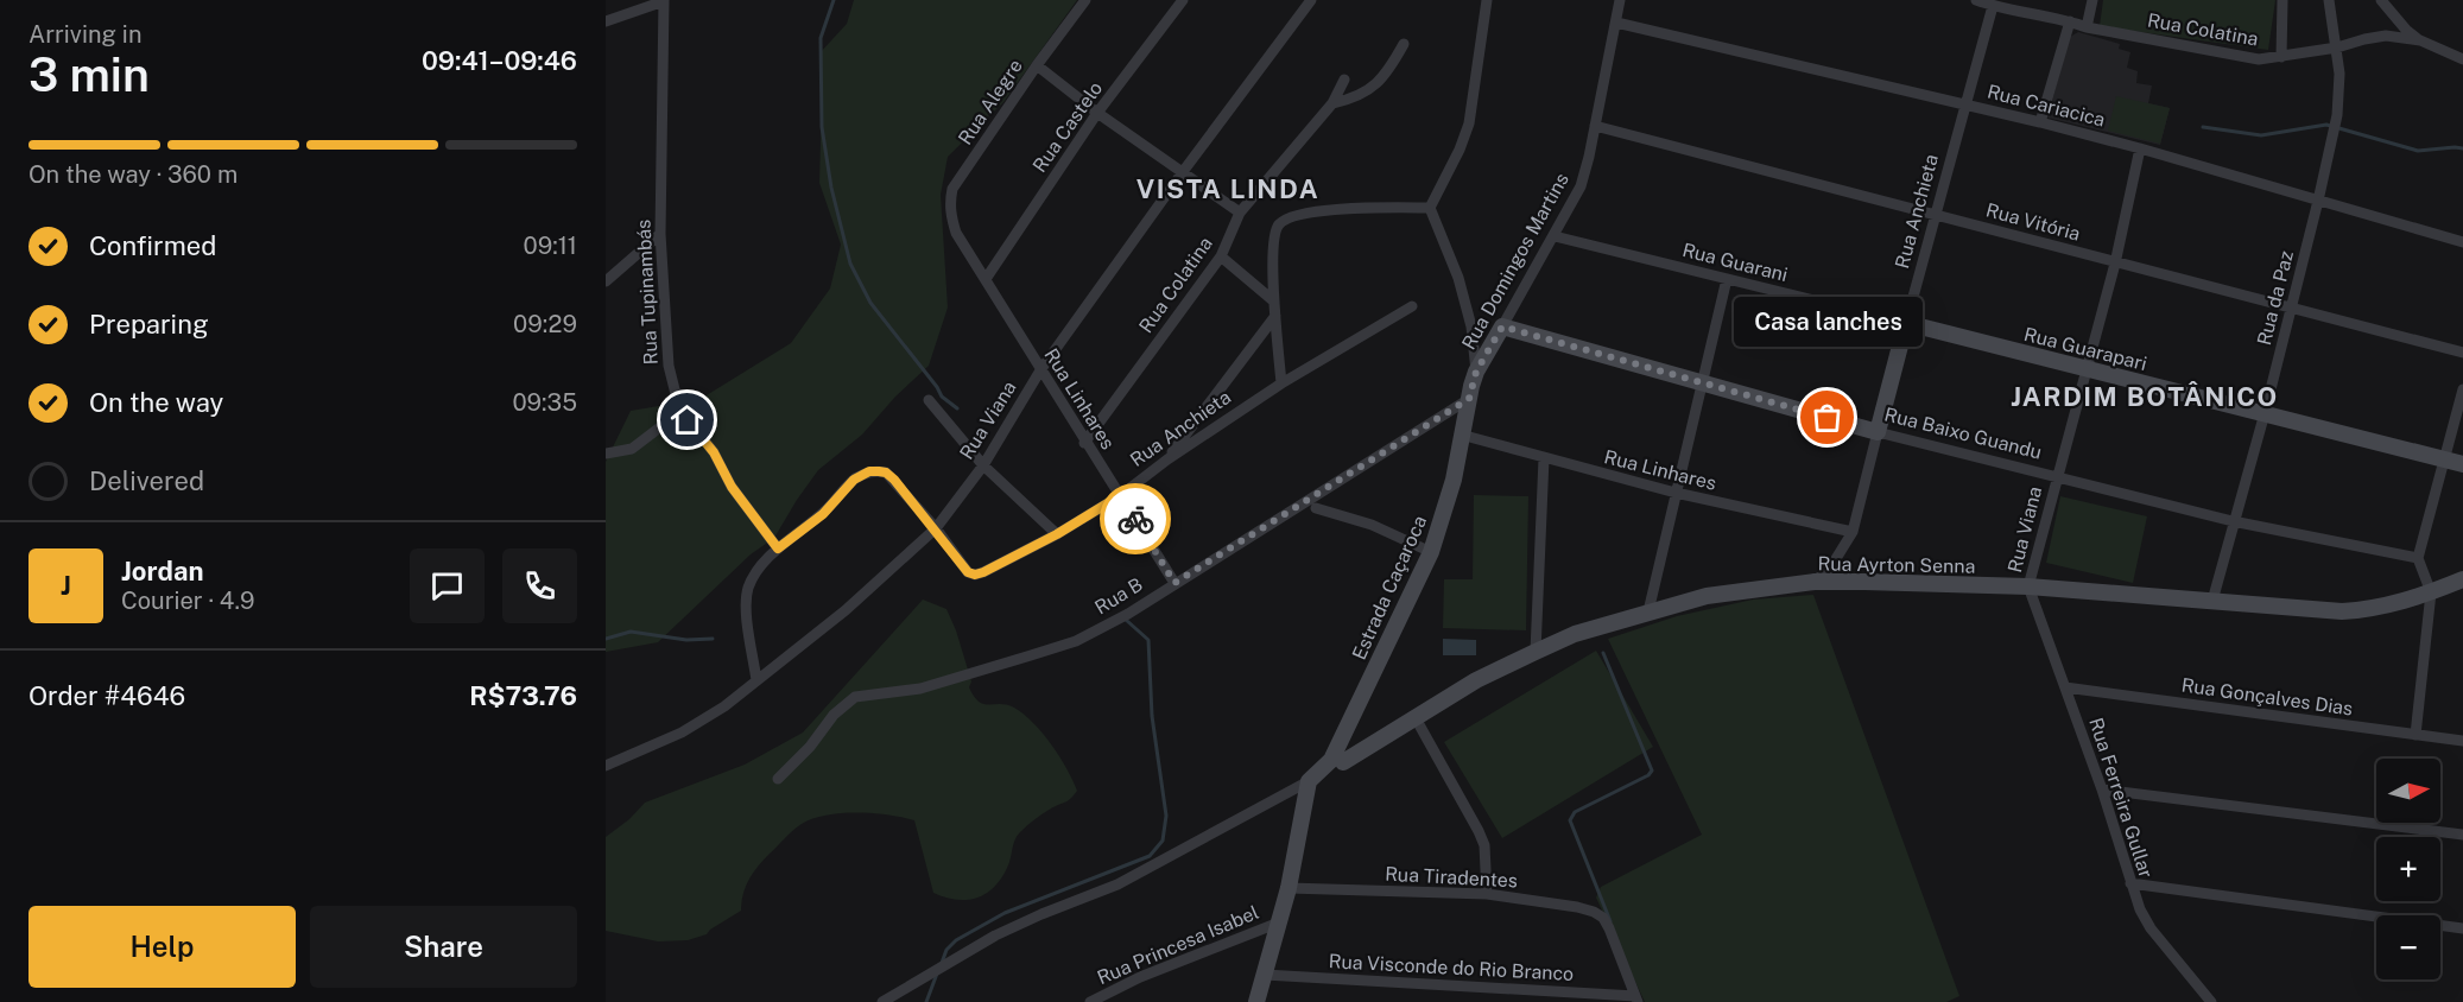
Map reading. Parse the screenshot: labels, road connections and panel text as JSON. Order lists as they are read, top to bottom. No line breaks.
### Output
{"streets":{"main road":["Rua Anchieta","Rua Domingos Martins","Rua Guarapari","Rua Baixo Guandu","Rua Ayrton Senna","Estrada Caçaroca"],"street":["Rua Colatina","Rua Alegre","Rua Cariacica","Rua Castelo","Rua Vitória","Rua Guarani","Rua Tupinambás","Rua da Paz","Rua Linhares","Rua Viana","Rua B","Rua Gonçalves Dias","Rua Ferreira Gullar","Rua Tiradentes","Rua Princesa Isabel","Rua Visconde do Rio Branco"]},"crossings":[["Rua Colatina","Rua Anchieta"],["Rua Colatina","Rua da Paz"],["Rua Colatina","Rua Linhares"],["Rua Alegre","Rua Linhares"],["Rua Cariacica","Rua Anchieta"],["Rua Cariacica","Rua Domingos Martins"],["Rua Cariacica","Rua da Paz"],["Rua Cariacica","Rua Viana"],["Rua Castelo","Rua Linhares"],["Rua Anchieta","Rua Vitória"],["Rua Anchieta","Rua Guarani"],["Rua Anchieta","Rua Guarapari"],["Rua Anchieta","Rua Linhares"],["Rua Anchieta","Rua Viana"],["Rua Anchieta","Rua Baixo Guandu"],["Rua Anchieta","Rua Ayrton Senna"],["Rua Vitória","Rua Domingos Martins"],["Rua Vitória","Rua da Paz"],["Rua Vitória","Rua Viana"],["Rua Domingos Martins","Rua Guarani"],["Rua Domingos Martins","Rua Baixo Guandu"],["Rua Domingos Martins","Estrada Caçaroca"],["Rua Guarani","Rua Guarapari"],["Rua da Paz","Rua Guarapari"],["Rua da Paz","Rua Baixo Guandu"],["Rua da Paz","Rua Ayrton Senna"],["Rua Guarapari","Rua Viana"],["Rua Linhares","Rua Viana"],["Rua Linhares","Estrada Caçaroca"],["Rua Linhares","Rua B"],["Rua Viana","Rua Baixo Guandu"],["Rua Viana","Rua Ayrton Senna"],["Rua Viana","Rua Ferreira Gullar"],["Rua Ayrton Senna","Estrada Caçaroca"],["Rua Ayrton Senna","Rua Ferreira Gullar"],["Estrada Caçaroca","Rua B"],["Rua Gonçalves Dias","Rua Ferreira Gullar"],["Rua Tiradentes","Rua Visconde do Rio Branco"]],"districts":["VISTA LINDA","JARDIM BOTÂNICO"],"places":["Casa lanches"],"north":"right","page":{"heading":["3 min","Arriving in","09:41–09:46"],"panel":["Jordan","Courier · 4.9","Order #4646","R$73.76"],"bar":"On the way · 360 m","list":[["Confirmed","09:11"],["Preparing","09:29"],["On the way","09:35"],"Delivered"],"bubble":"Casa lanches","round":"J","map_buttons":["+","−"],"buttons":["Help","Share"]}}
